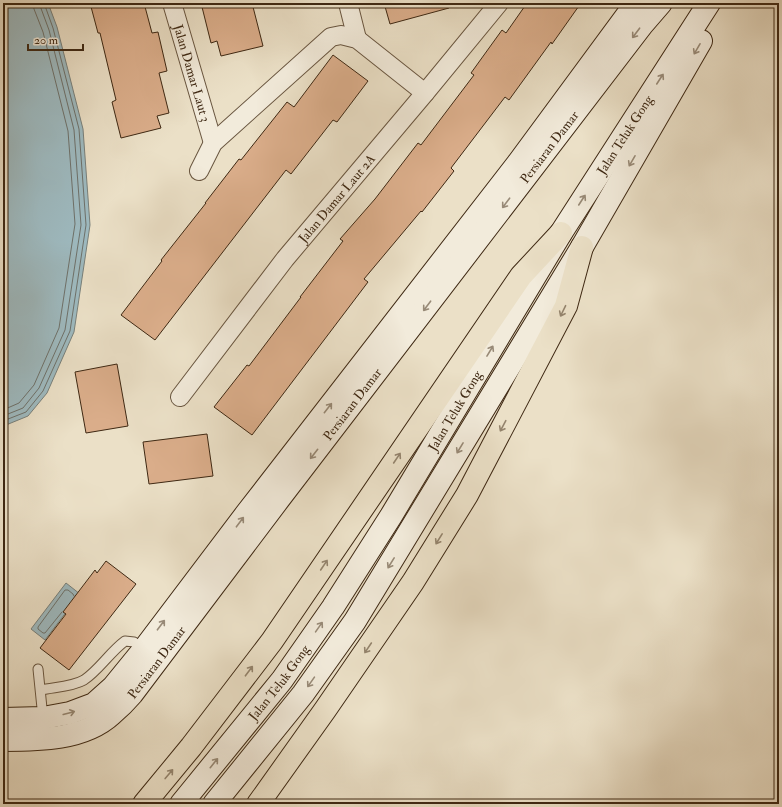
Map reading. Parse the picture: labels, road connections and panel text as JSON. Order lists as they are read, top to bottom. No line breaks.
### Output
{"streets":{"street":["Jalan Damar Laut 3","Jalan Teluk Gong","Persiaran Damar","Jalan Damar Laut 2A"]},"scale_bar":"20 m"}
